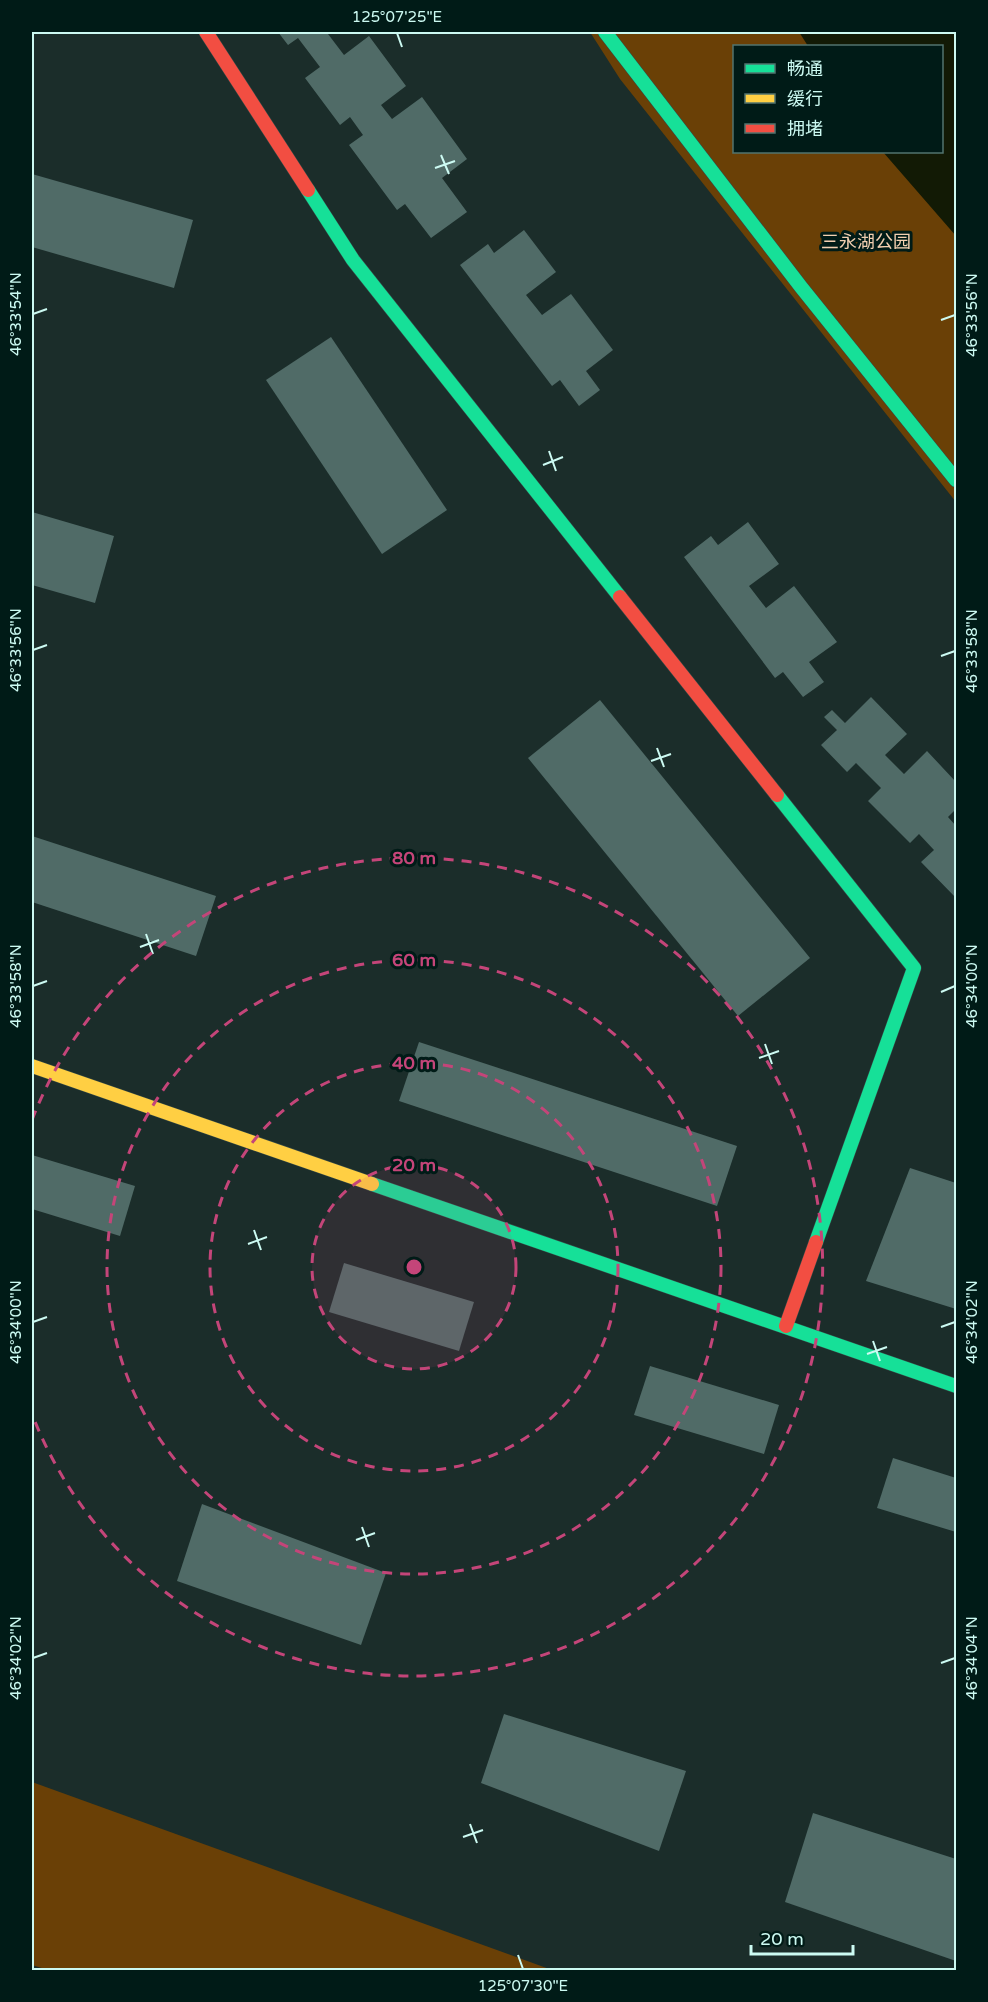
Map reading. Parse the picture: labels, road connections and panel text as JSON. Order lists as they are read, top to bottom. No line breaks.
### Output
{"parks":["三永湖公园"],"legend":["畅通","缓行","拥堵"],"scale_bar":"20 m","coordinates":["125°07'25\"E","46°33'54\"N","46°33'56\"N","46°33'58\"N","46°34'00\"N","46°34'02\"N","46°34'04\"N","125°07'30\"E"],"rings":["80 m","60 m","40 m","20 m"]}
